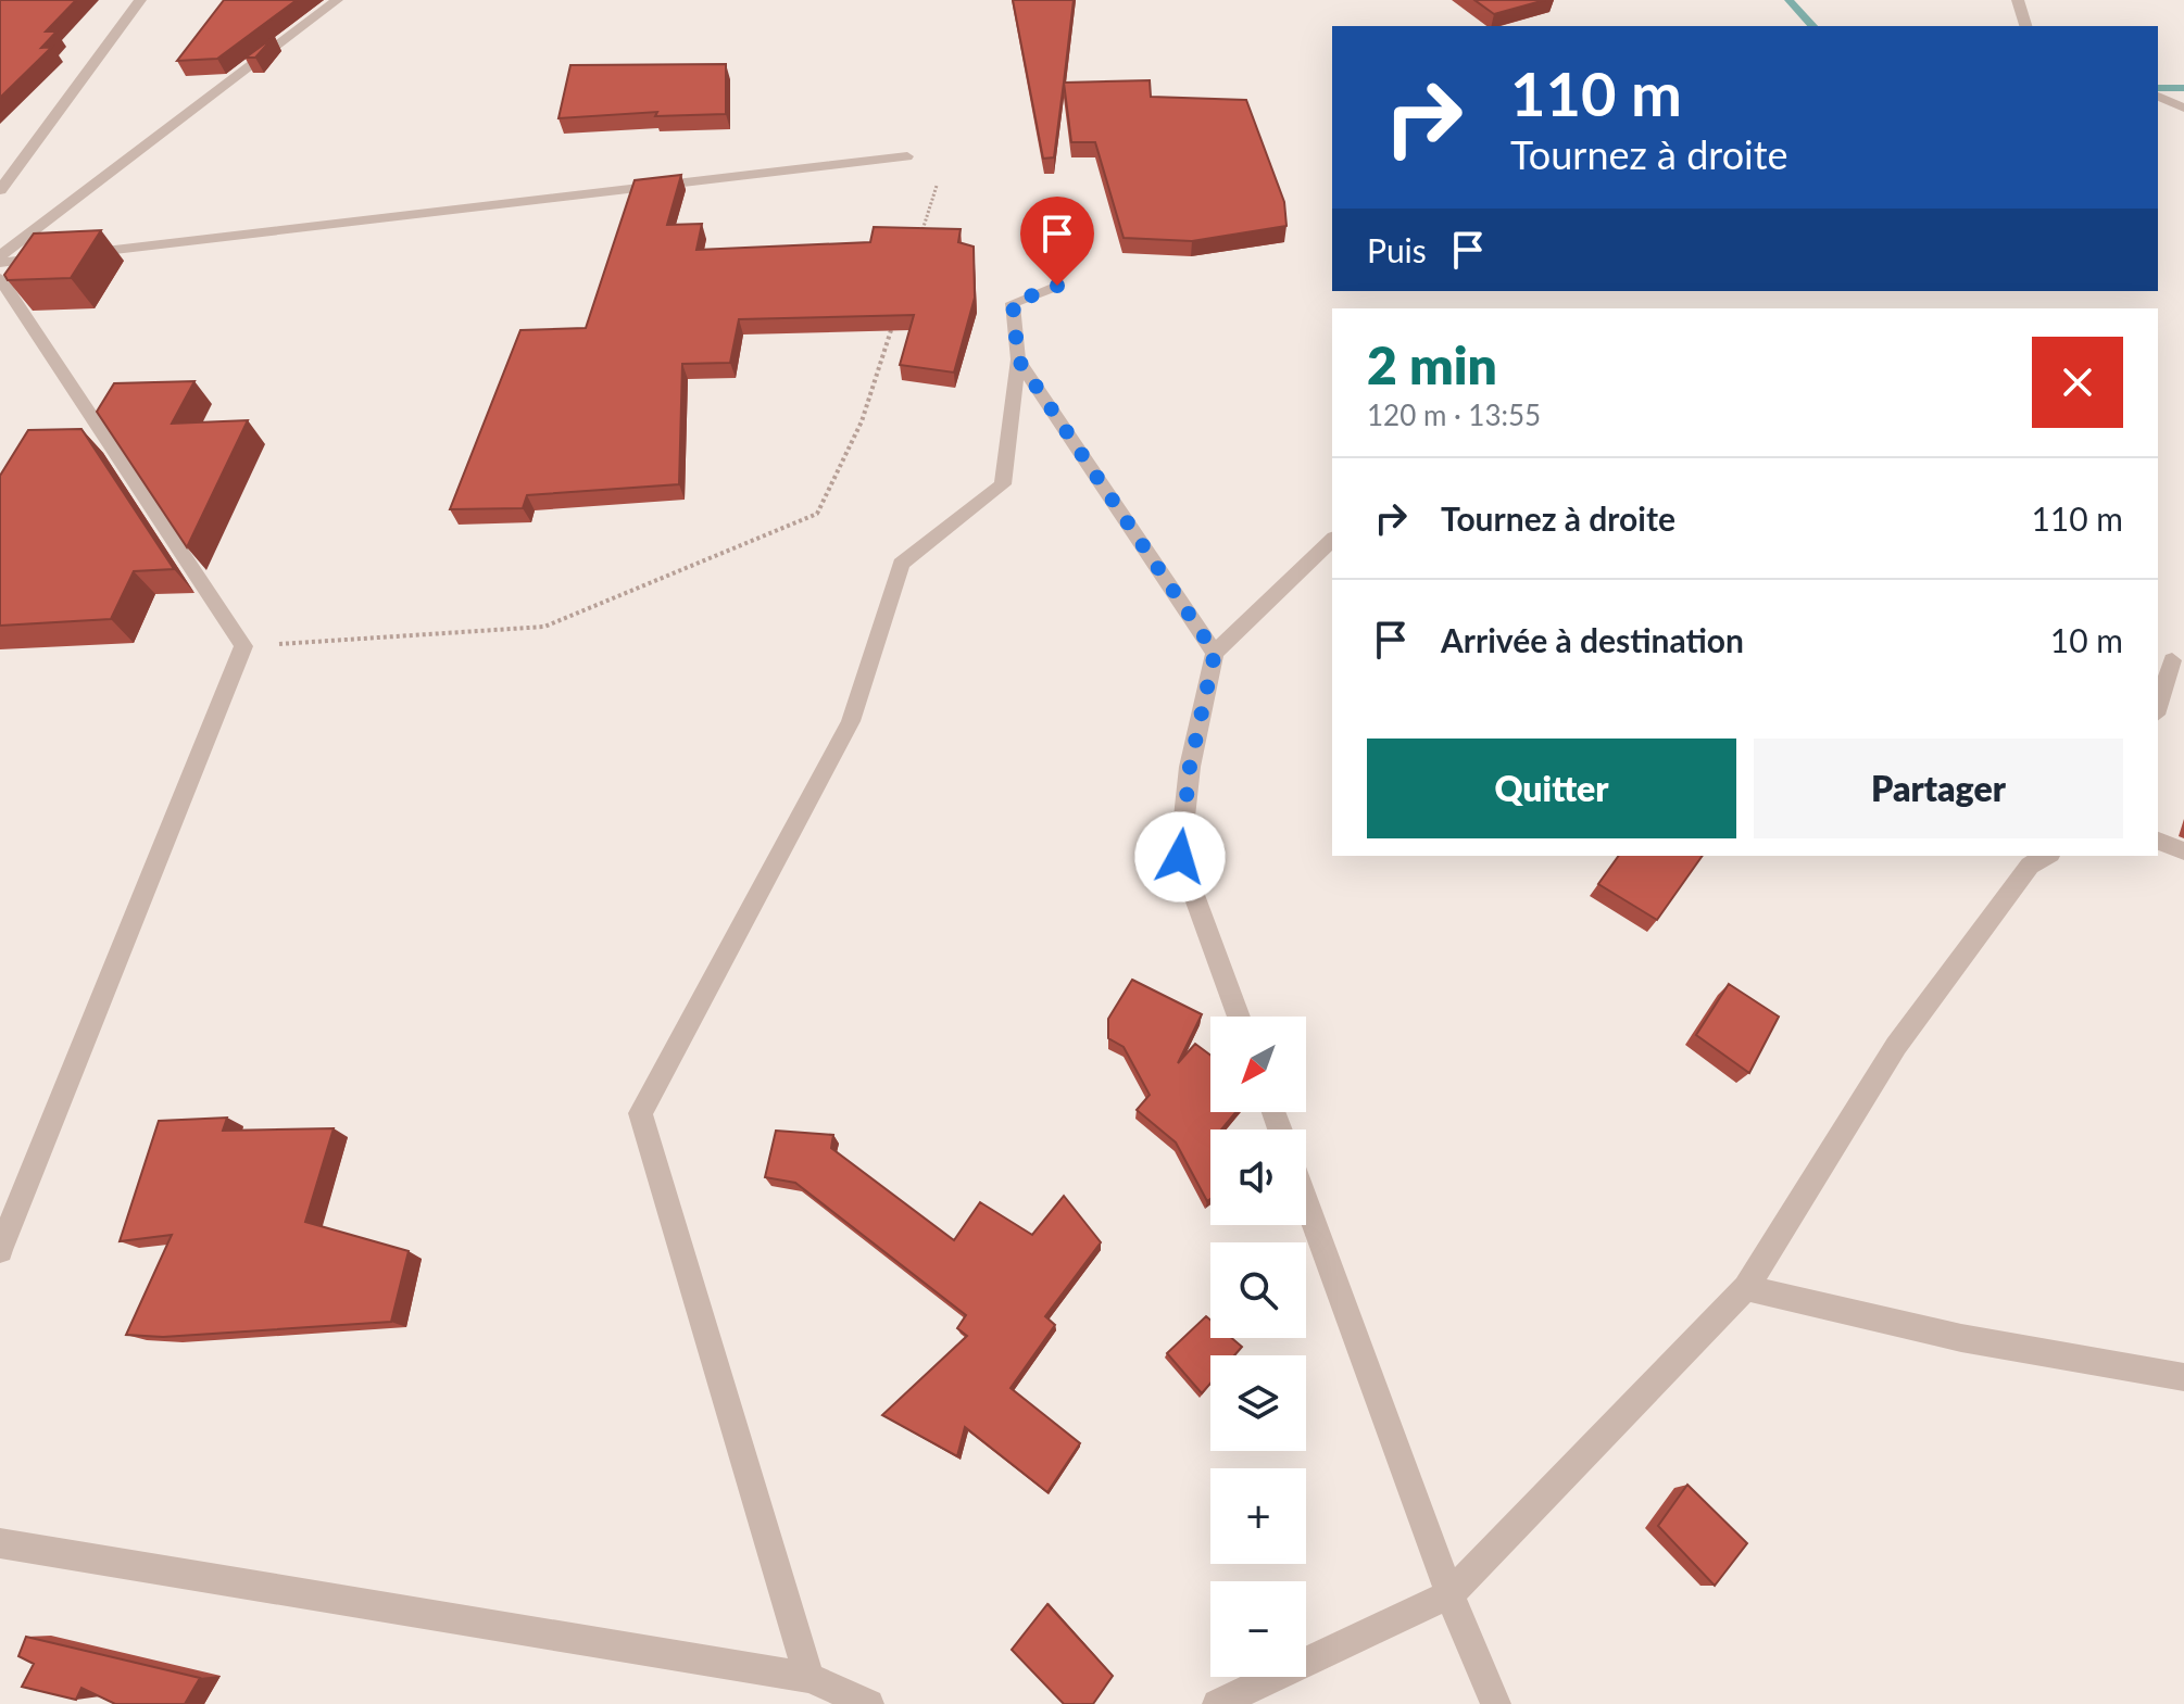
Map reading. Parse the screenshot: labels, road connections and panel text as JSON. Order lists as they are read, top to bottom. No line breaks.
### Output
{"north":"bottom left","page":{"turn":["110 m","Tournez à droite"],"then":"Puis","heading":["2 min","120 m · 13:55"],"list":[{"name":"Tournez à droite","value":"110 m"},{"name":"Arrivée à destination","value":"10 m"}],"buttons":["Quitter","Partager"],"map_buttons":["+","−"]}}
